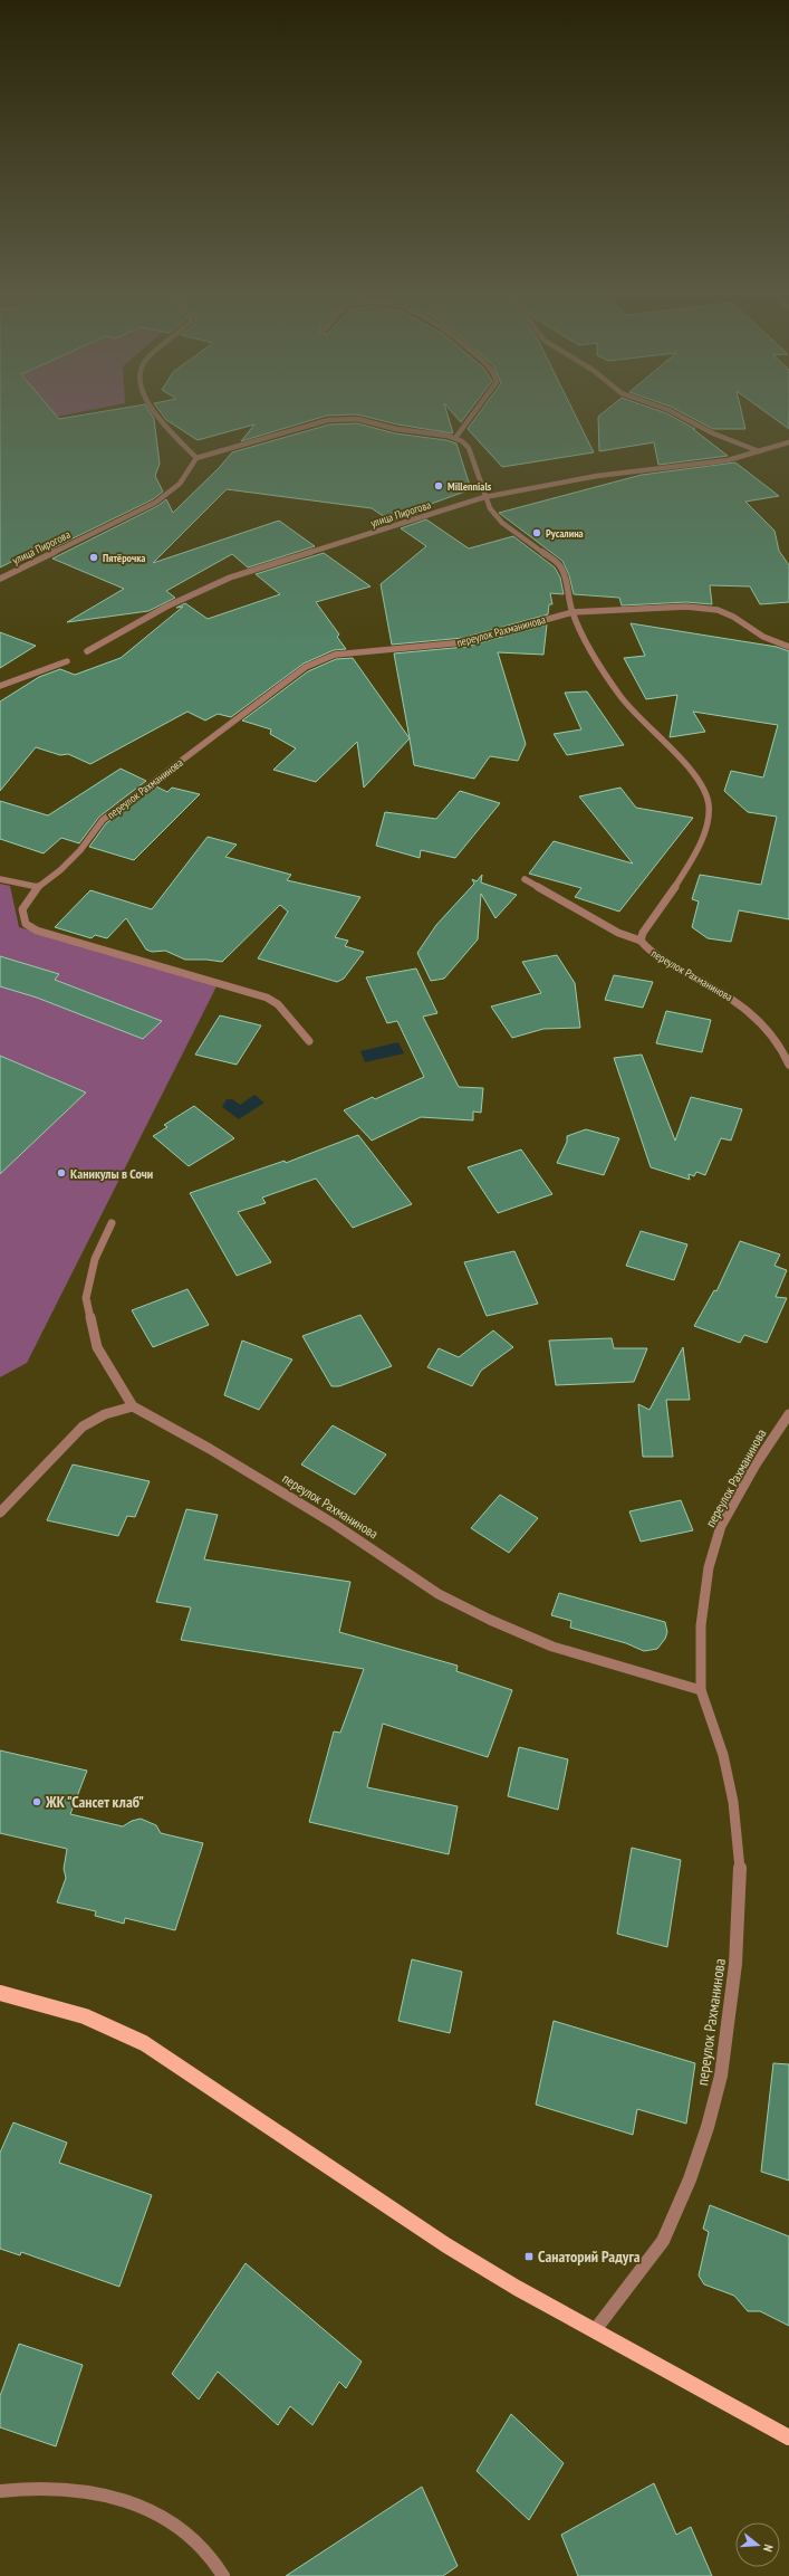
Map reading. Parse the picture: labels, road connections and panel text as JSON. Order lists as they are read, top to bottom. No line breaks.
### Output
{"streets":{"street":["улица Пирогова","переулок Рахманинова"]},"crossings":[["улица Пирогова","переулок Рахманинова"]],"places":{"other":["Millennials","Русалина","Пятёрочка","Каникулы в Сочи","ЖК \"Сансет клаб\""],"transit":["Санаторий Радуга"]},"north":"right"}
